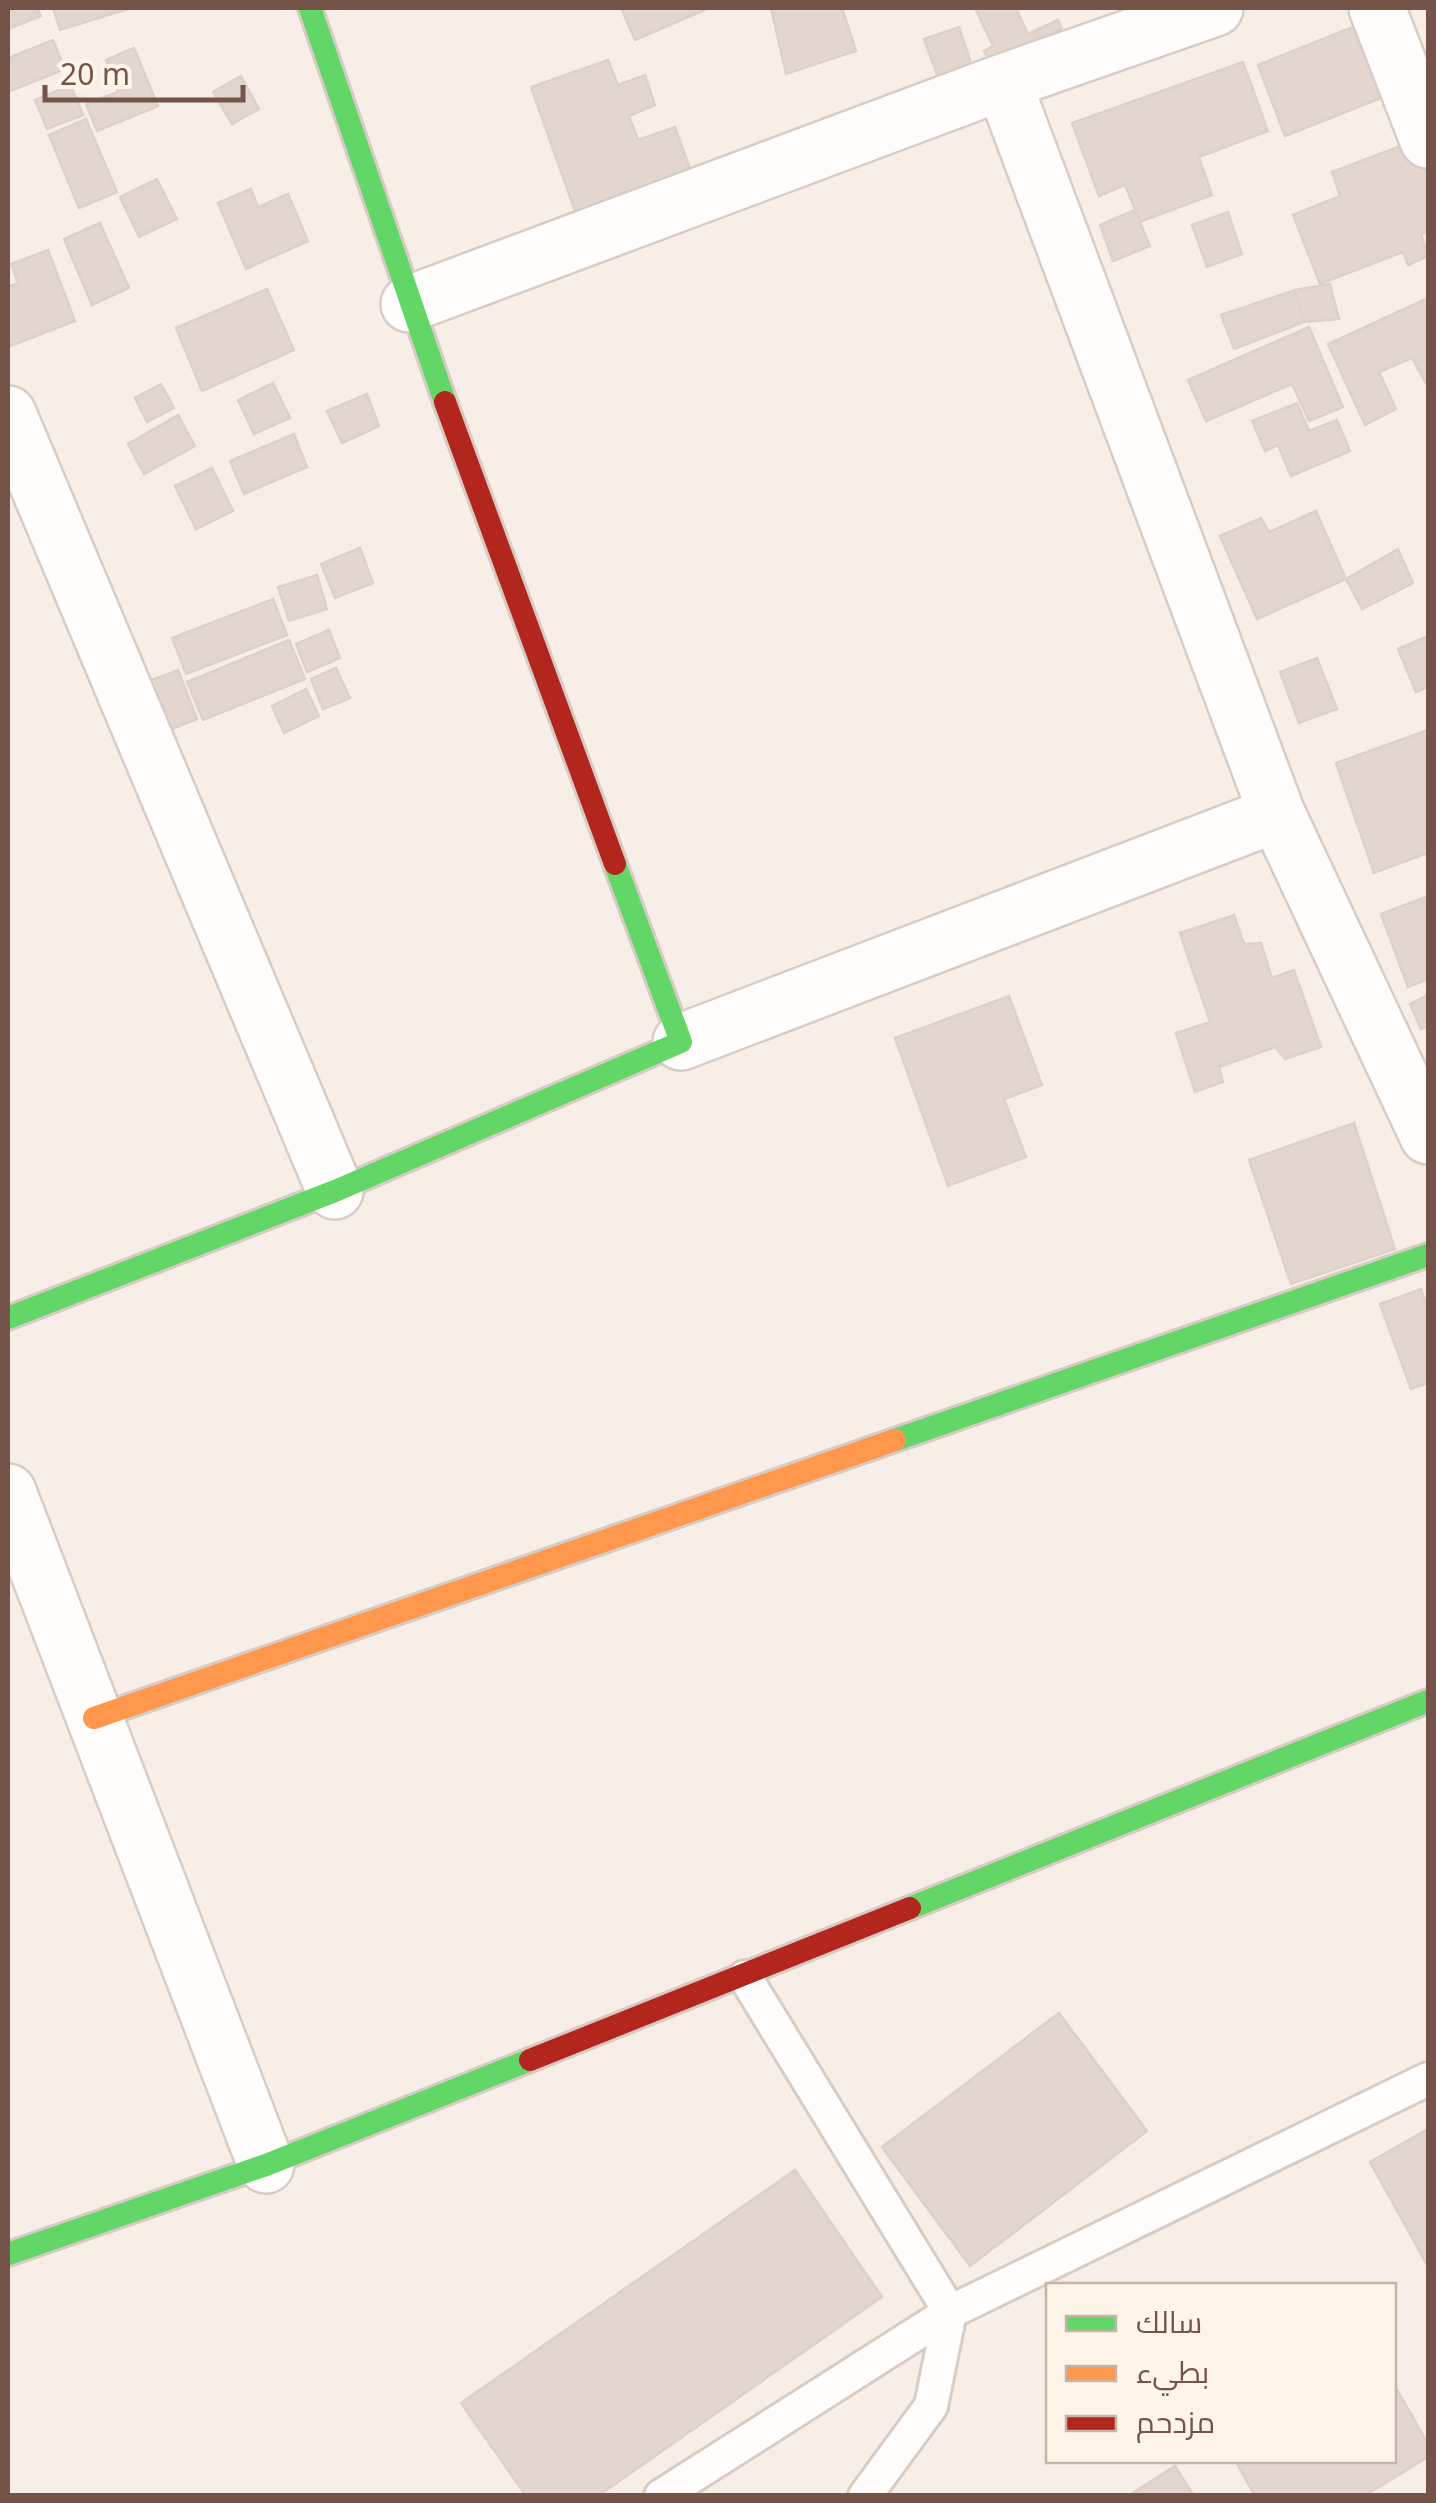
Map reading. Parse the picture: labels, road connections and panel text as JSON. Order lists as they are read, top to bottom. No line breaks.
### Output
{"legend":["سالك","بطيء","مزدحم"],"scale_bar":"20 m"}
